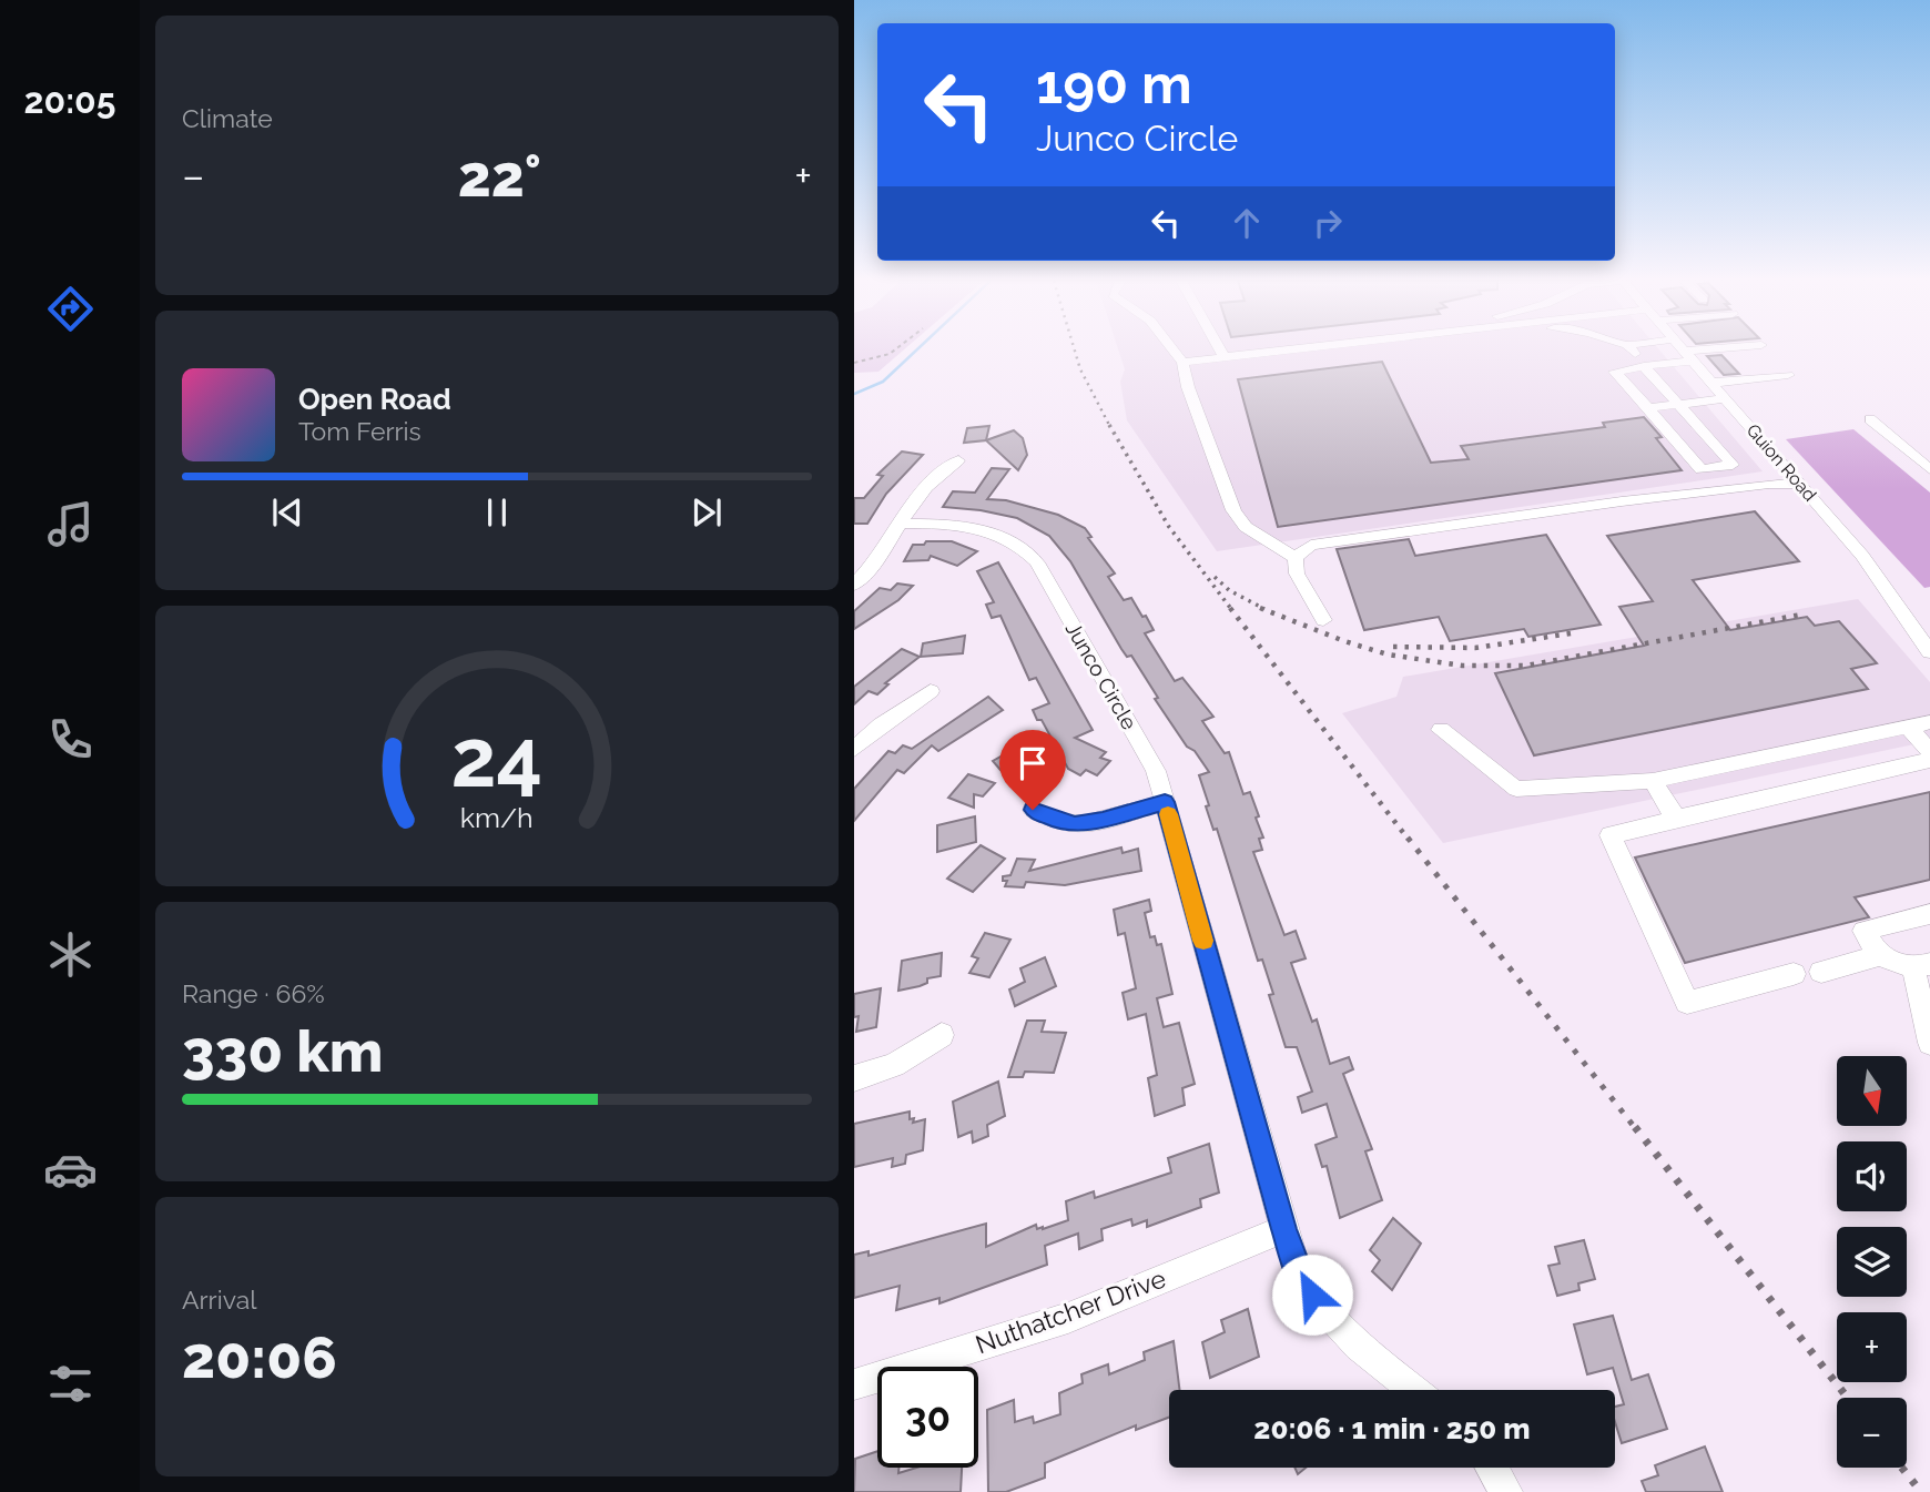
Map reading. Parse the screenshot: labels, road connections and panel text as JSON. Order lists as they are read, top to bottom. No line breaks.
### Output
{"streets":{"street":["Guion Road","Junco Circle","Nuthatcher Drive"]},"crossings":[["Junco Circle","Nuthatcher Drive"]],"north":"bottom","page":{"tabs":"20:05","tile":["Climate",["Range · 66%","330 km"],["Arrival","20:06"]],"turn":["190 m","Junco Circle"],"heat":["−","22°","+"],"song":["Open Road","Tom Ferris"],"map_buttons":["+","−"],"limit":"30","trip":"20:06 · 1 min · 250 m","gauge":["24","km/h"]}}
